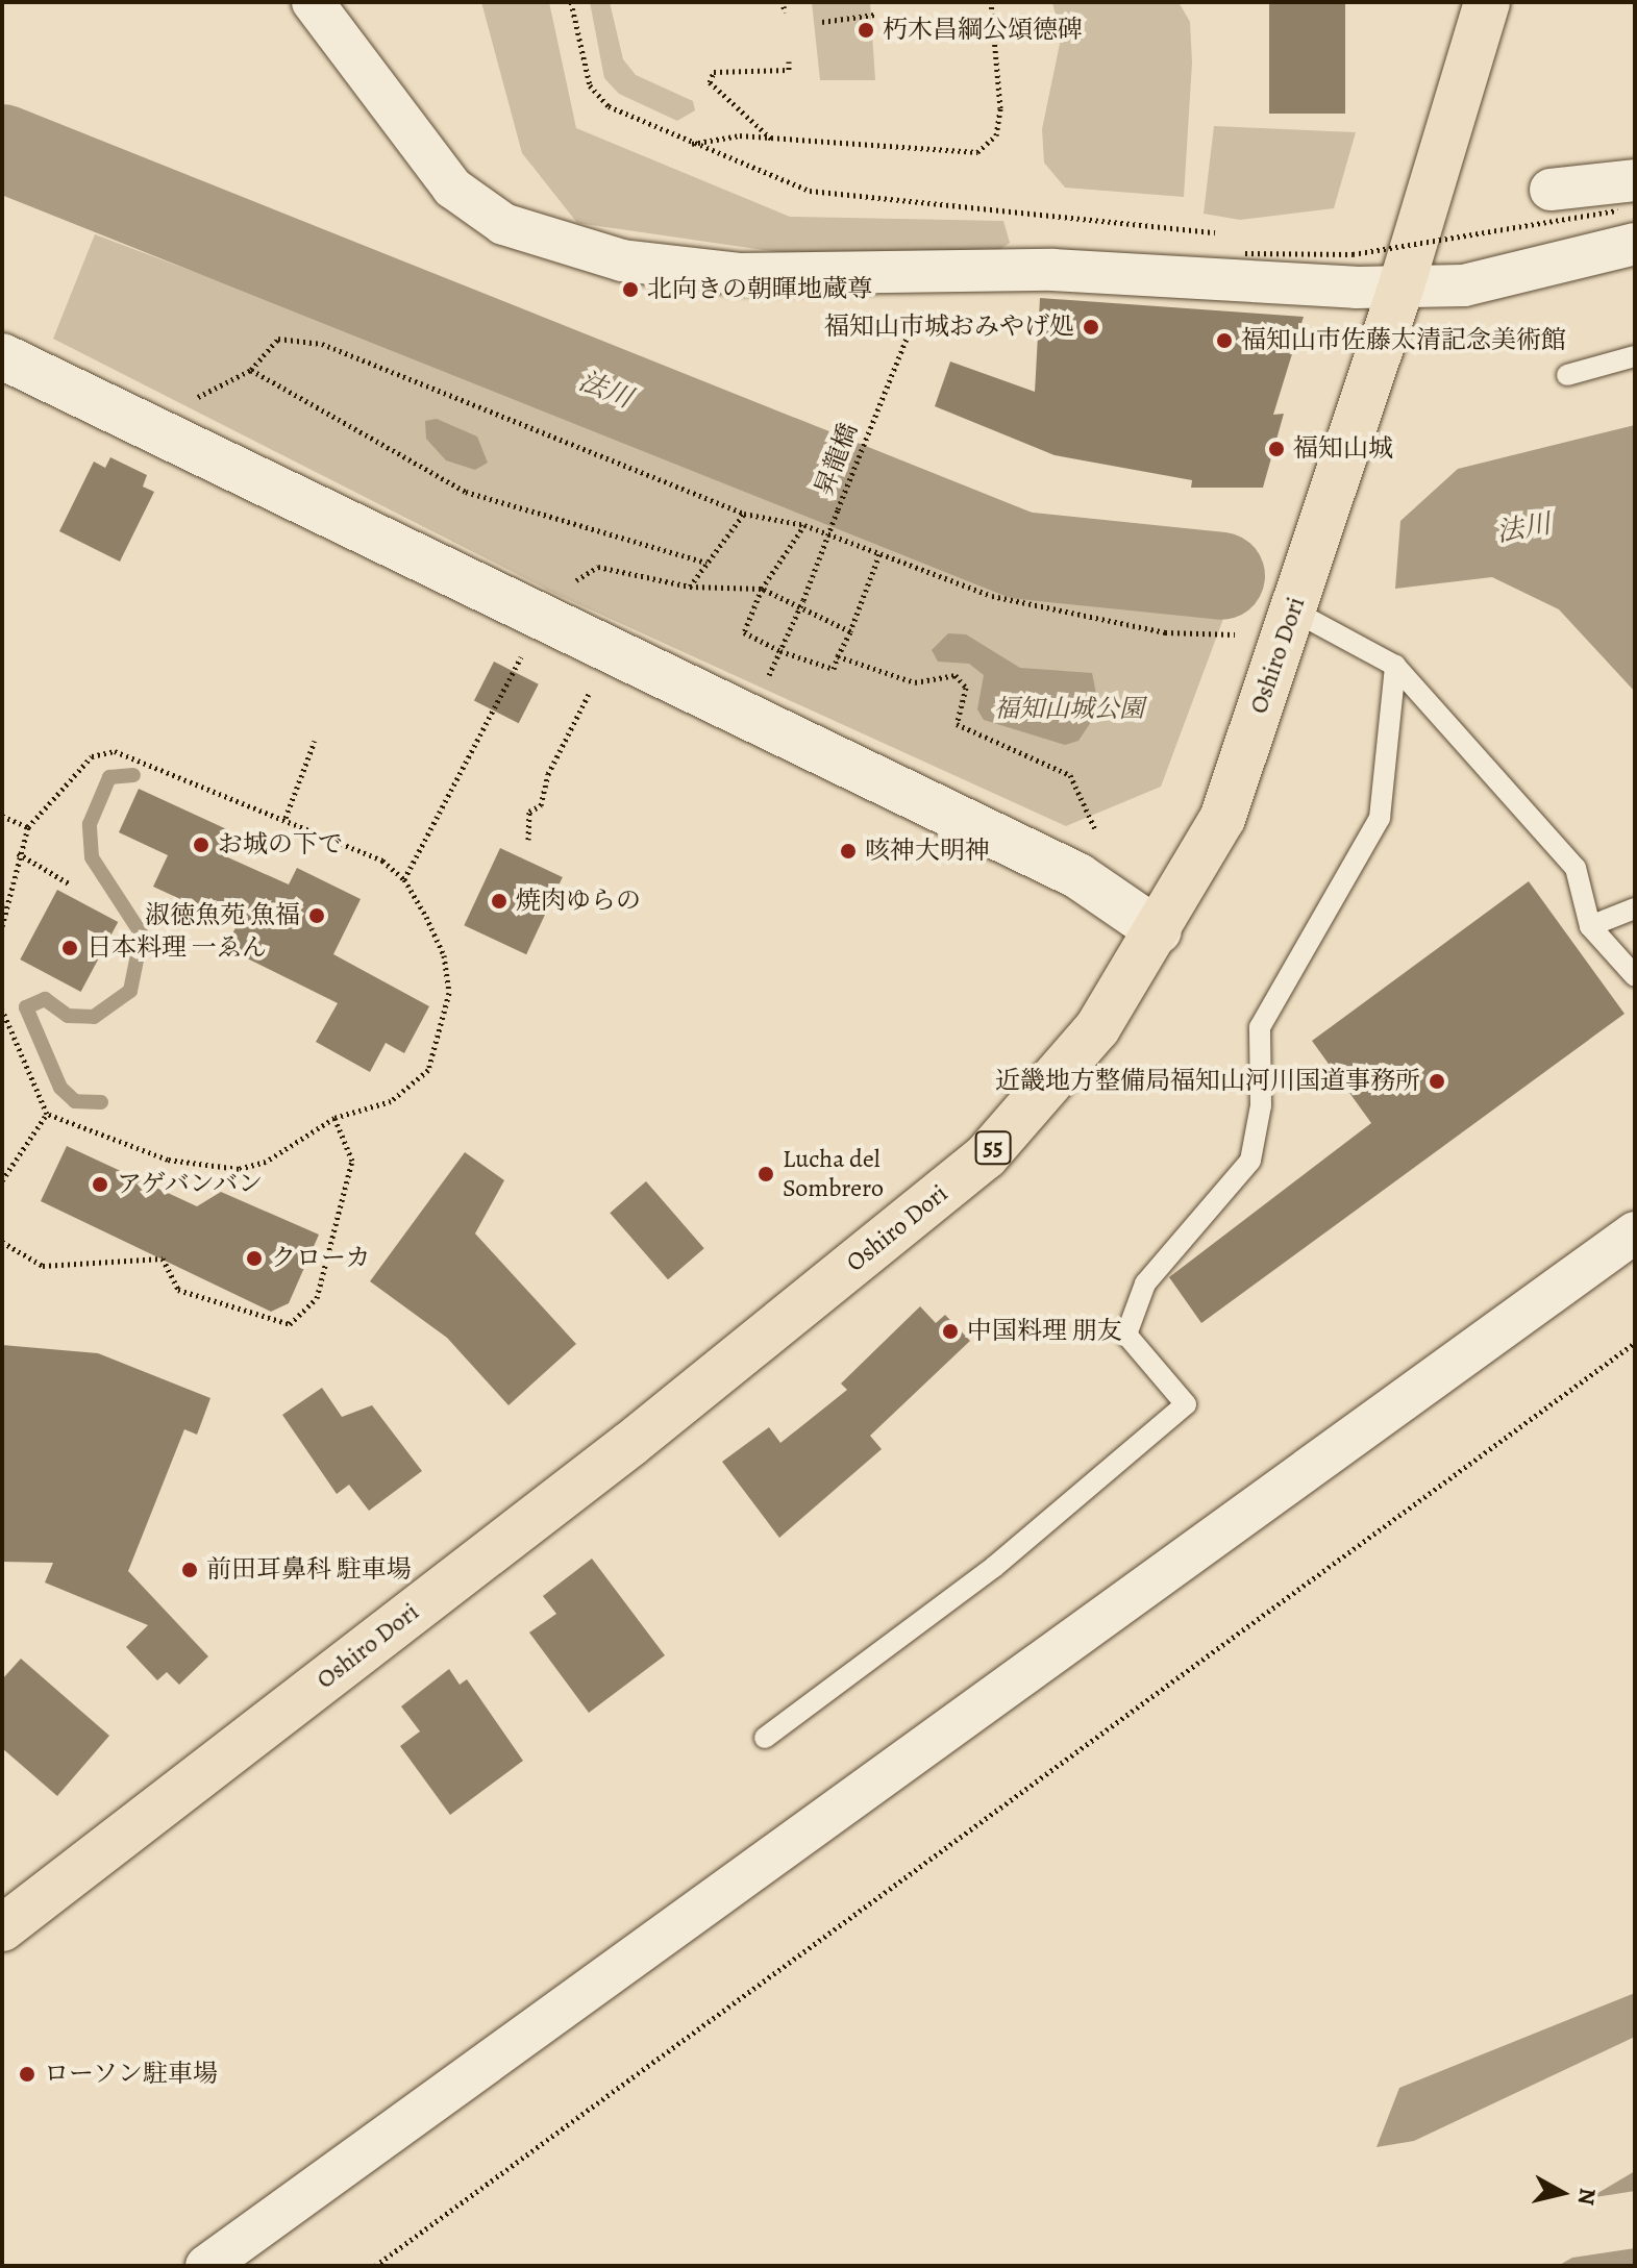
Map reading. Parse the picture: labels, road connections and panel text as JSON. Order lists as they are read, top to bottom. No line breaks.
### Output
{"streets":{"main road":["Oshiro Dori","55"],"path":["昇龍橋"]},"water":["法川"],"parks":["福知山城公園"],"places":["朽木昌綱公頌德碑","北向きの朝暉地蔵尊","福知山市城おみやげ処","福知山市佐藤太清記念美術館","福知山城","お城の下で","咳神大明神","焼肉ゆらの","淑徳魚苑 魚福","日本料理 一ゑん","近畿地方整備局福知山河川国道事務所","Lucha del Sombrero","アゲバンバン","クローカ","中国料理 朋友","前田耳鼻科 駐車場","ローソン駐車場"],"north":"right"}
